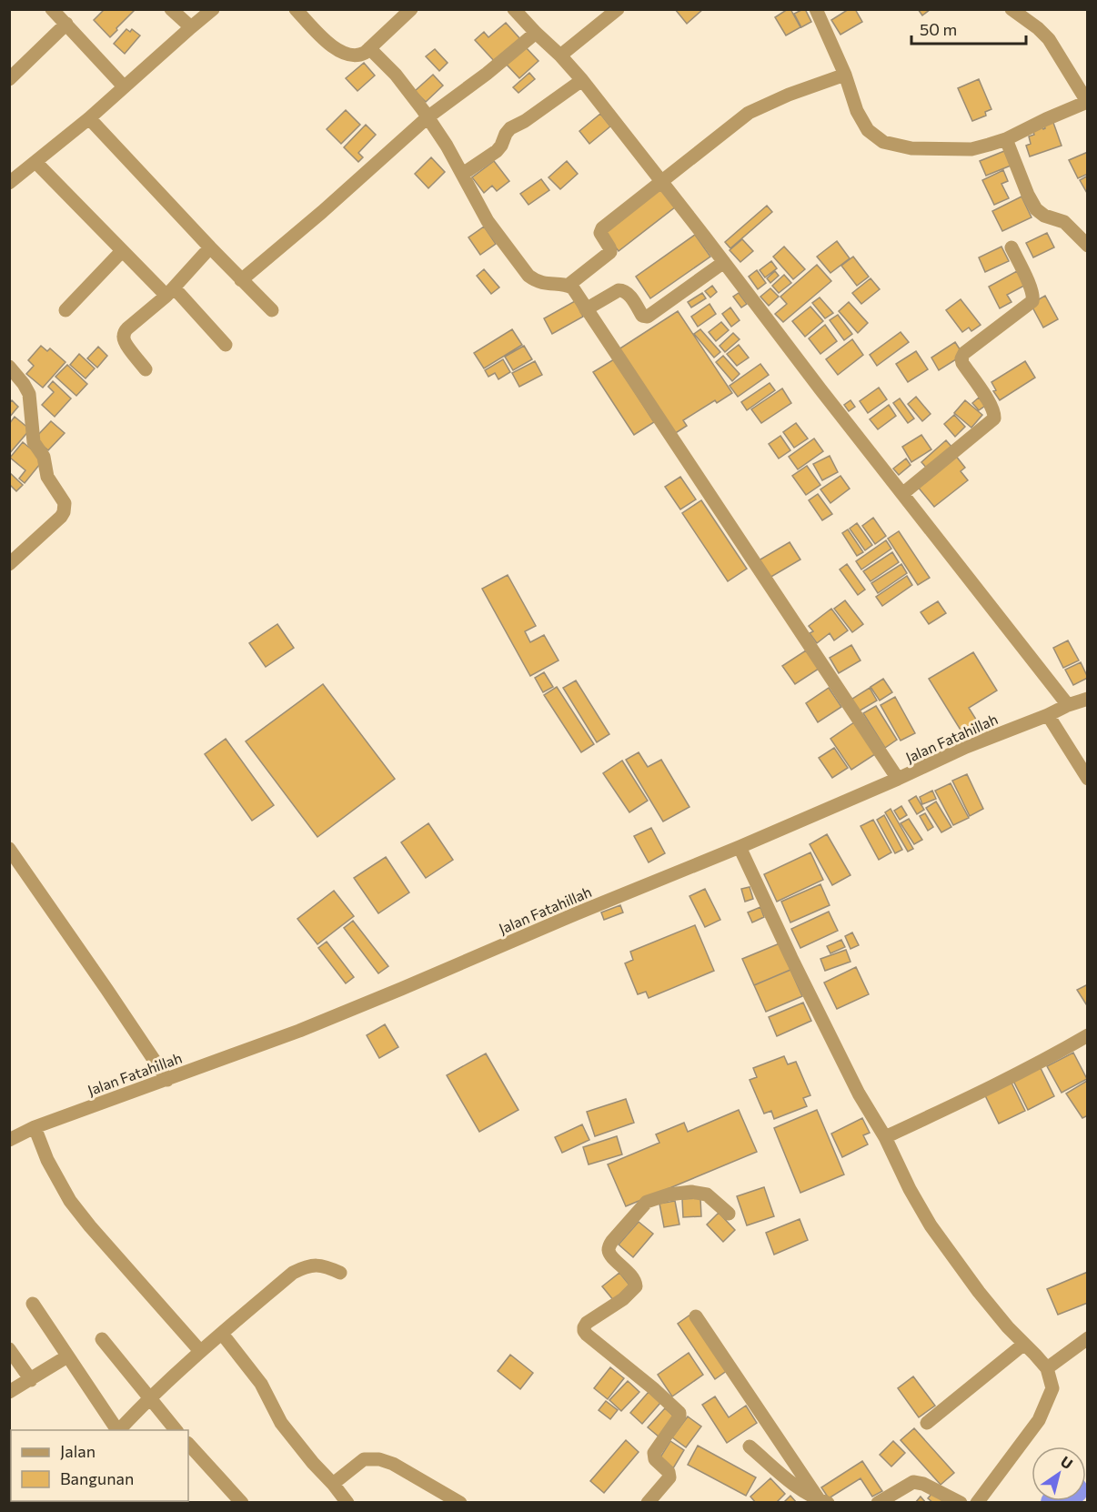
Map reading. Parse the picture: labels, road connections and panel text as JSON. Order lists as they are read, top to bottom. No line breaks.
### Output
{"streets":{"street":["Jalan Fatahillah"]},"legend":["Jalan","Bangunan"],"scale_bar":"50 m","north":"top right"}
